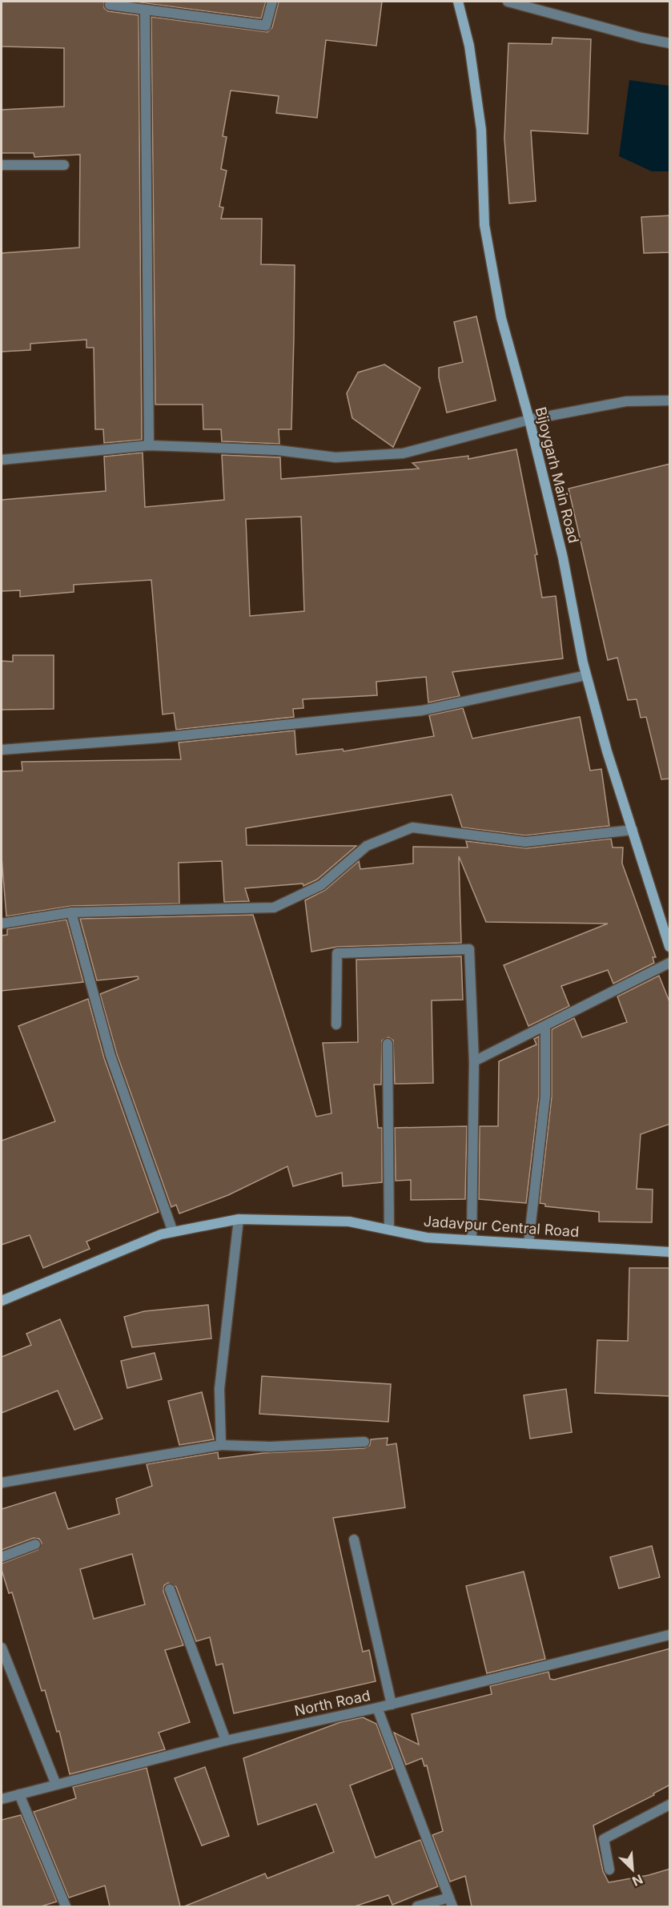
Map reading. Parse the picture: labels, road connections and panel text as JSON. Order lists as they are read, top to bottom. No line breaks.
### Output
{"streets":{"street":["Bijoygarh Main Road","Jadavpur Central Road","North Road"]},"north":"bottom right"}
